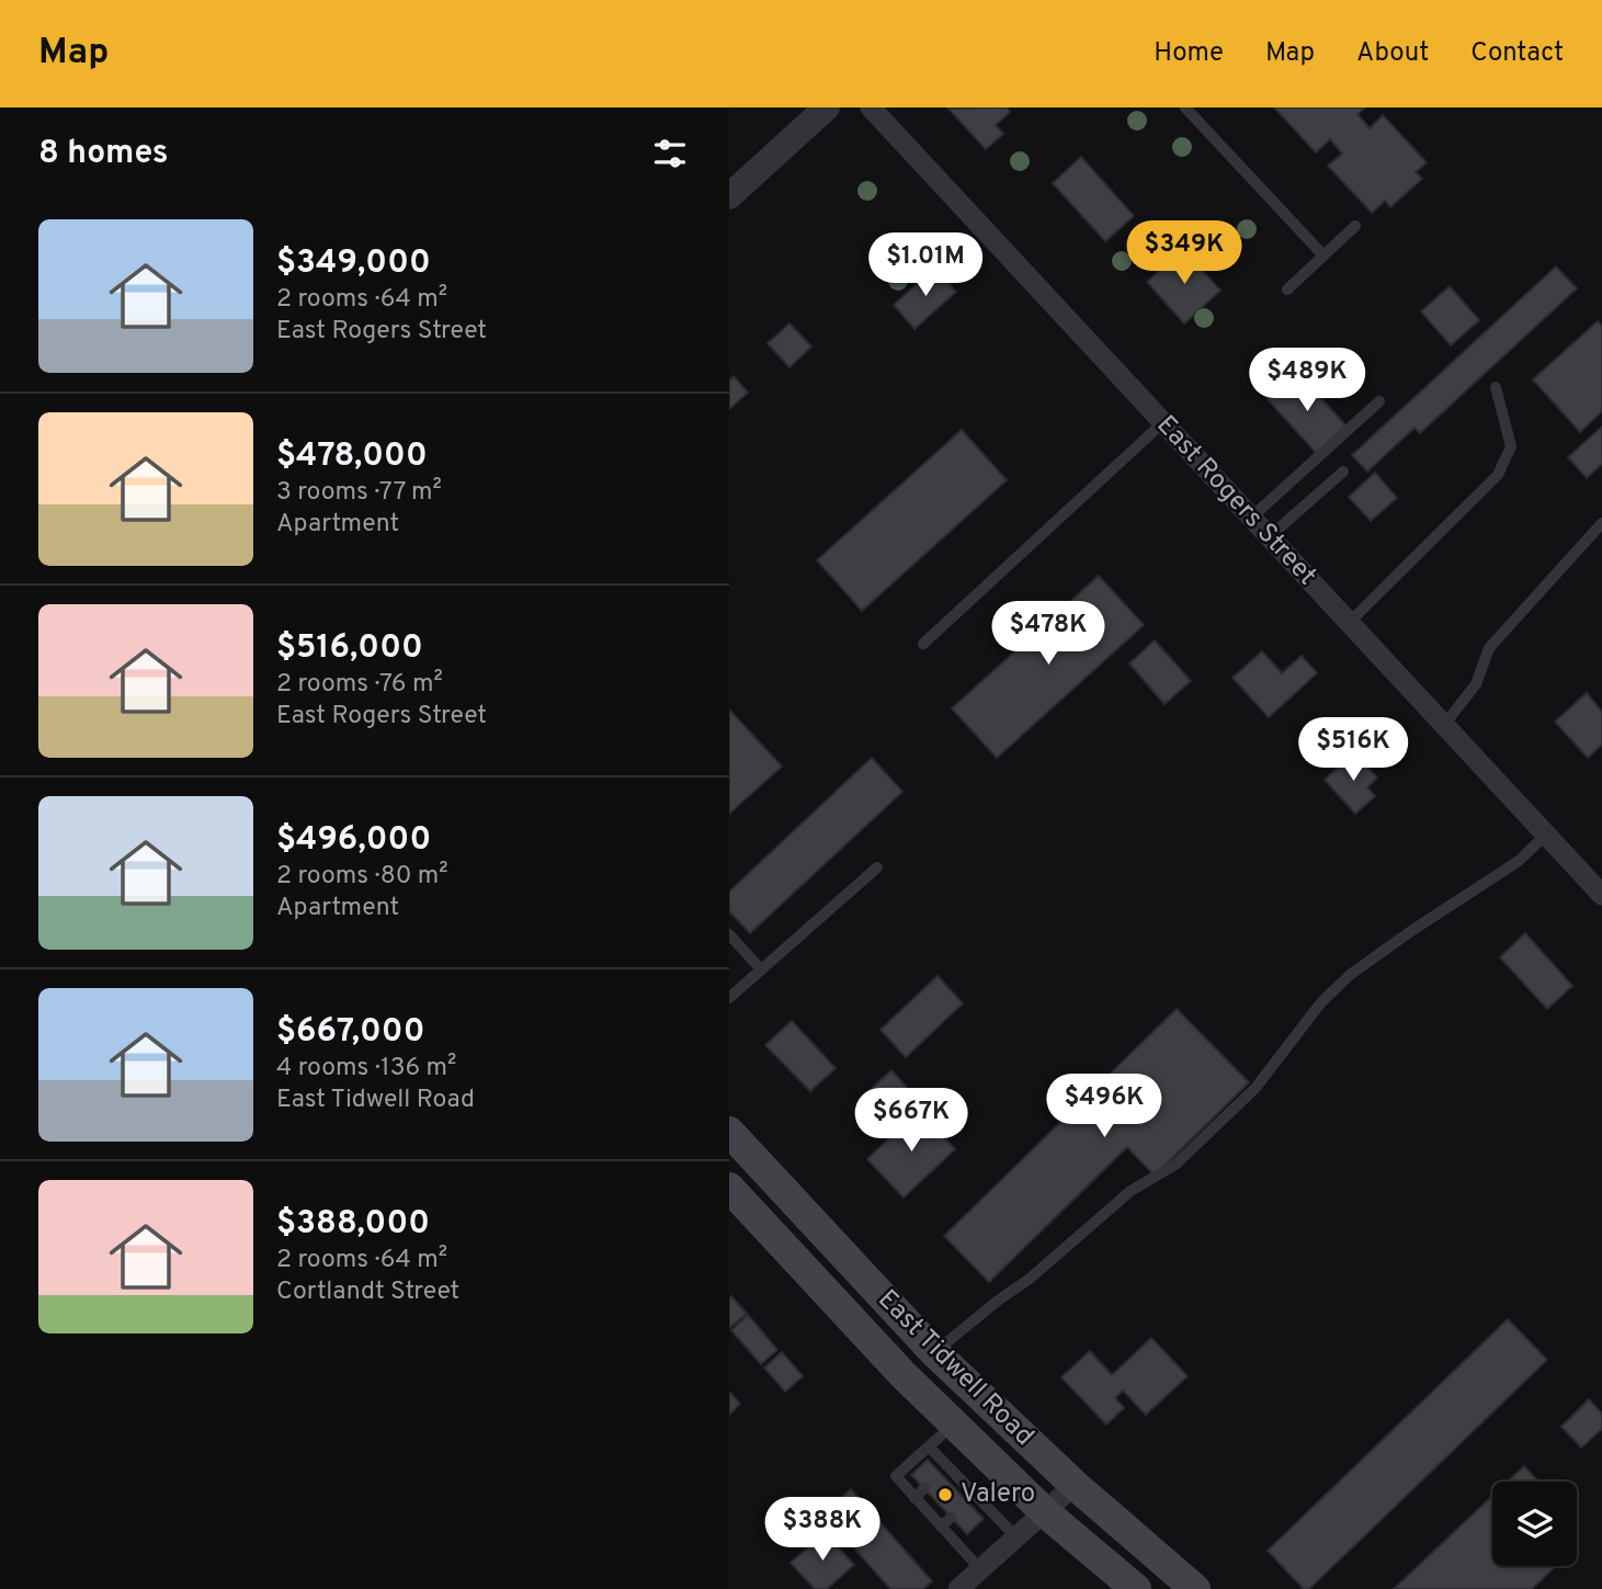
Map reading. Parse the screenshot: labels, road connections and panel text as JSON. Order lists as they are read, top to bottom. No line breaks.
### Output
{"streets":{"main road":["East Tidwell Road"],"street":["East Rogers Street"]},"places":["Valero"],"page":{"header":"Map","nav":["Home","Map","About","Contact"],"heading":"8 homes","list":[{"name":"$349,000","note":"2 rooms · 64 m² · East Rogers Street"},{"name":"$478,000","note":"3 rooms · 77 m² · Apartment"},{"name":"$516,000","note":"2 rooms · 76 m² · East Rogers Street"},{"name":"$496,000","note":"2 rooms · 80 m² · Apartment"},{"name":"$667,000","note":"4 rooms · 136 m² · East Tidwell Road"},{"name":"$388,000","note":"2 rooms · 64 m² · Cortlandt Street"}],"price":["$349K","$1.01M","$489K","$478K","$516K","$496K","$667K","$388K"]}}
